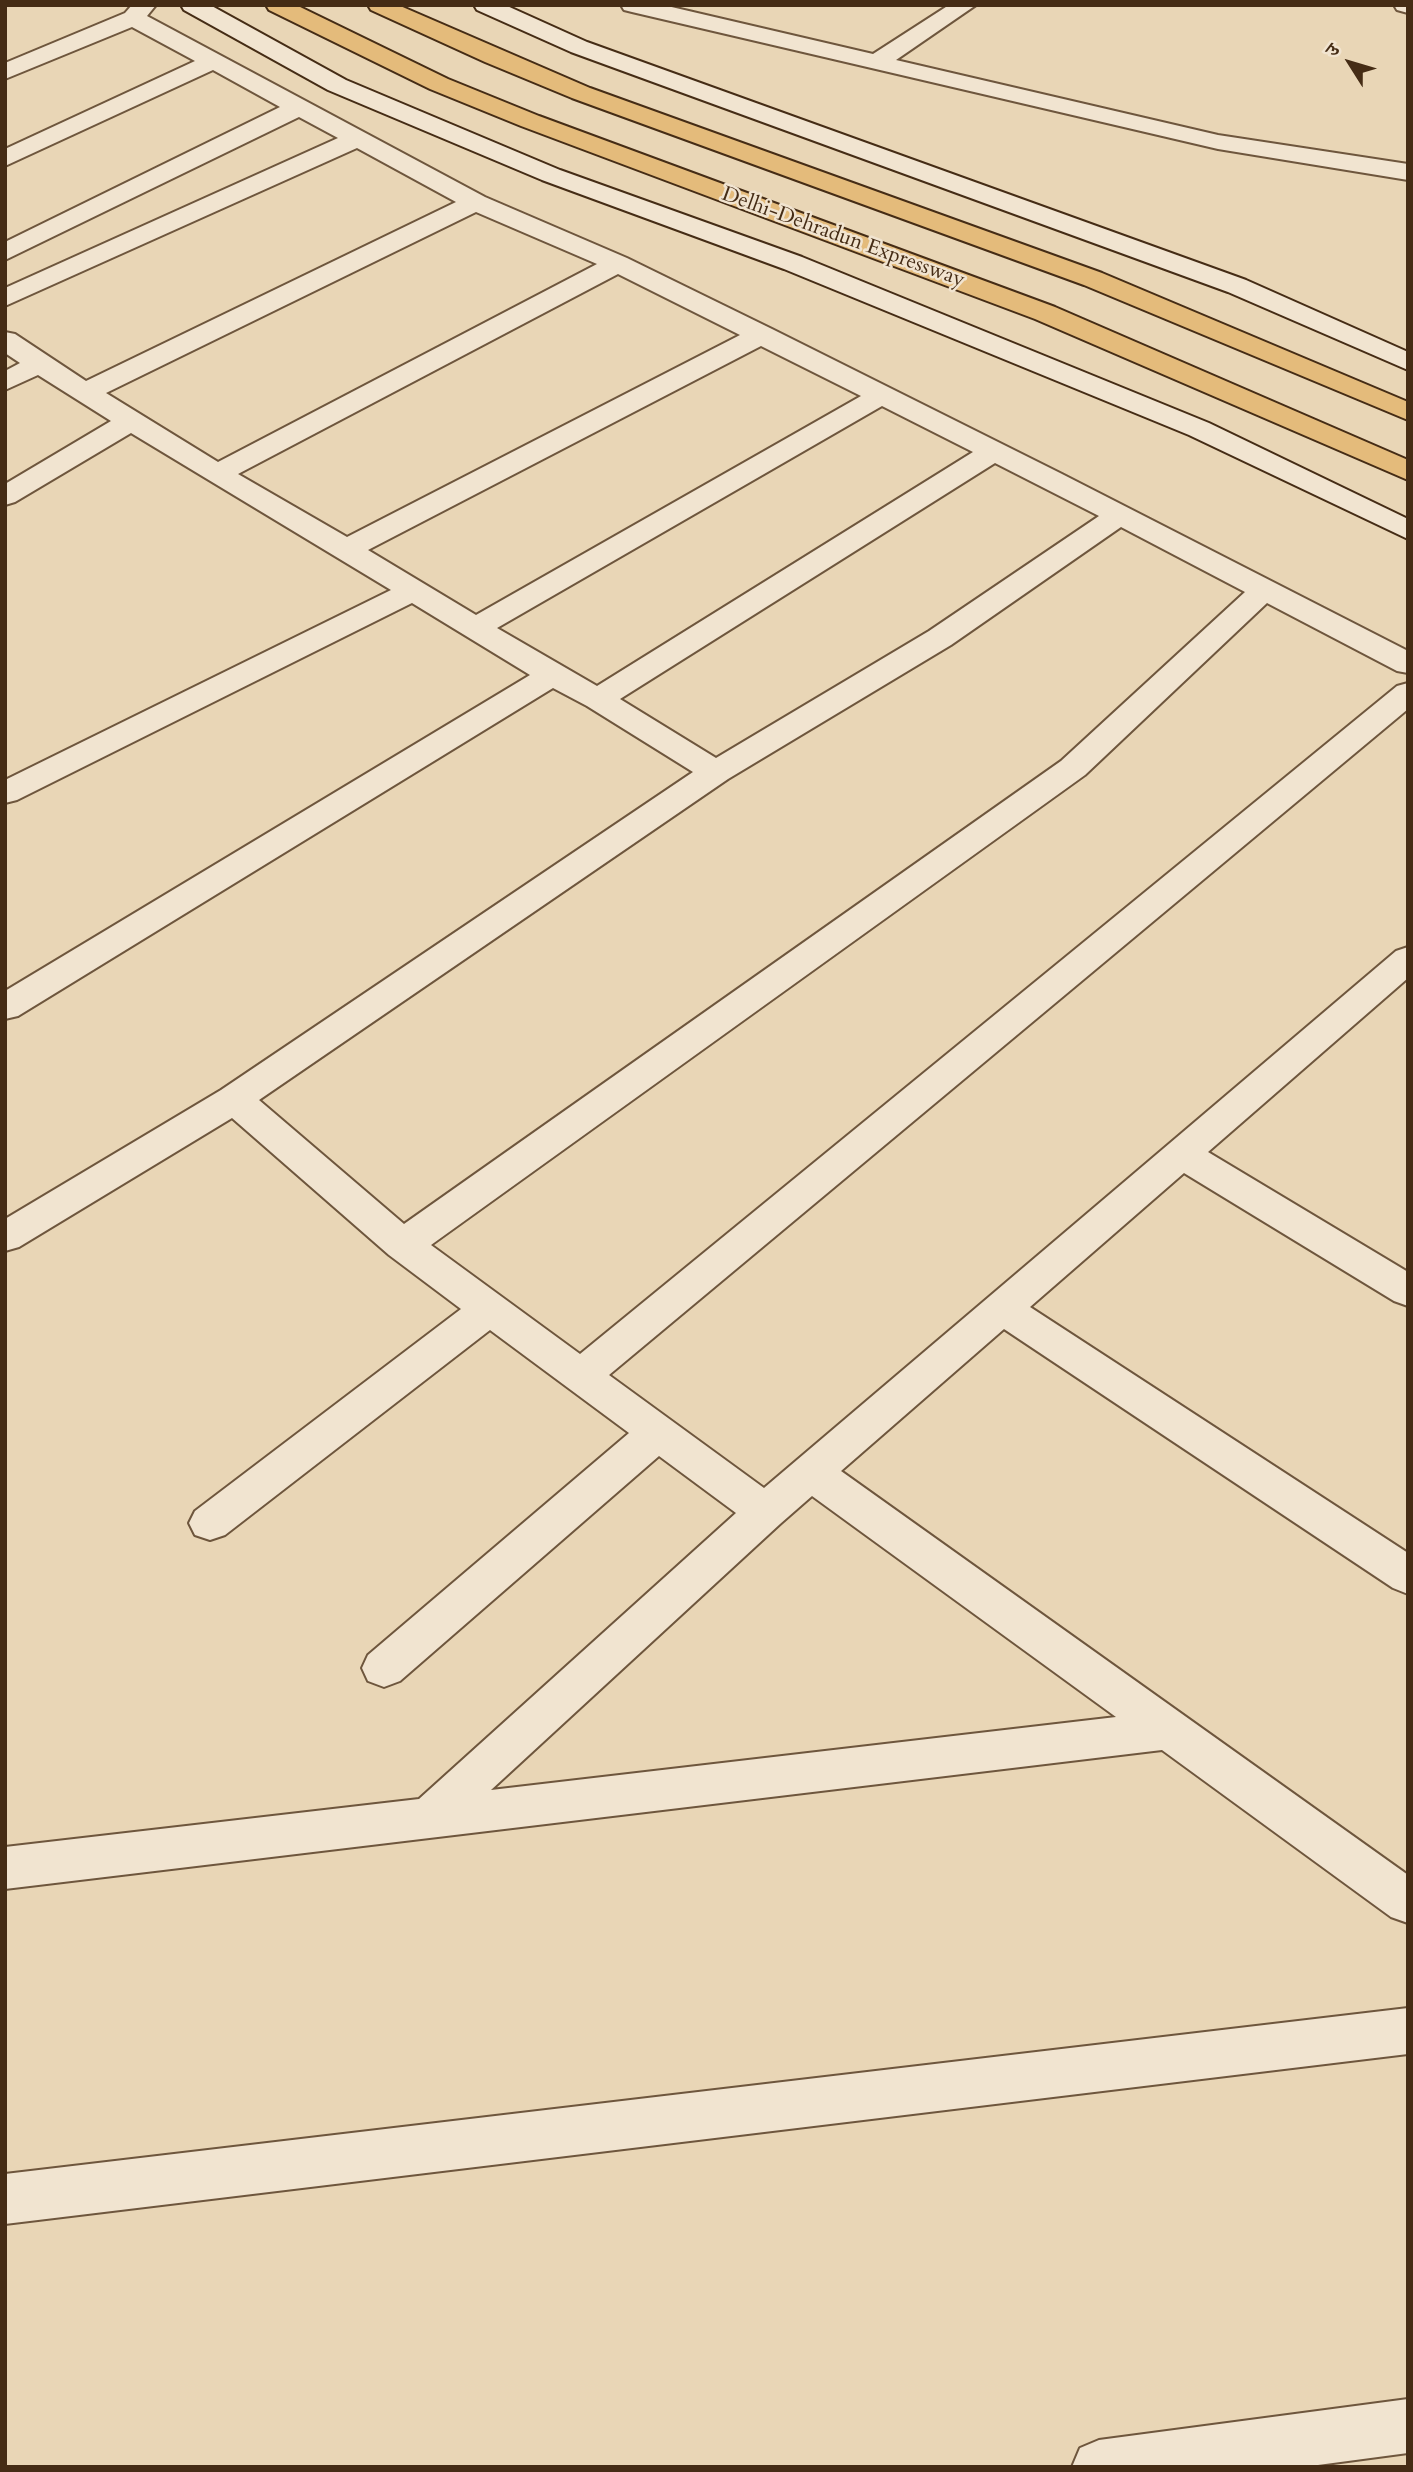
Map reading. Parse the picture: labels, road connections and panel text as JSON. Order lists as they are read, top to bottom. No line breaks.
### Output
{"streets":{"highway":["Delhi-Dehradun Expressway"]},"north":"top left"}
